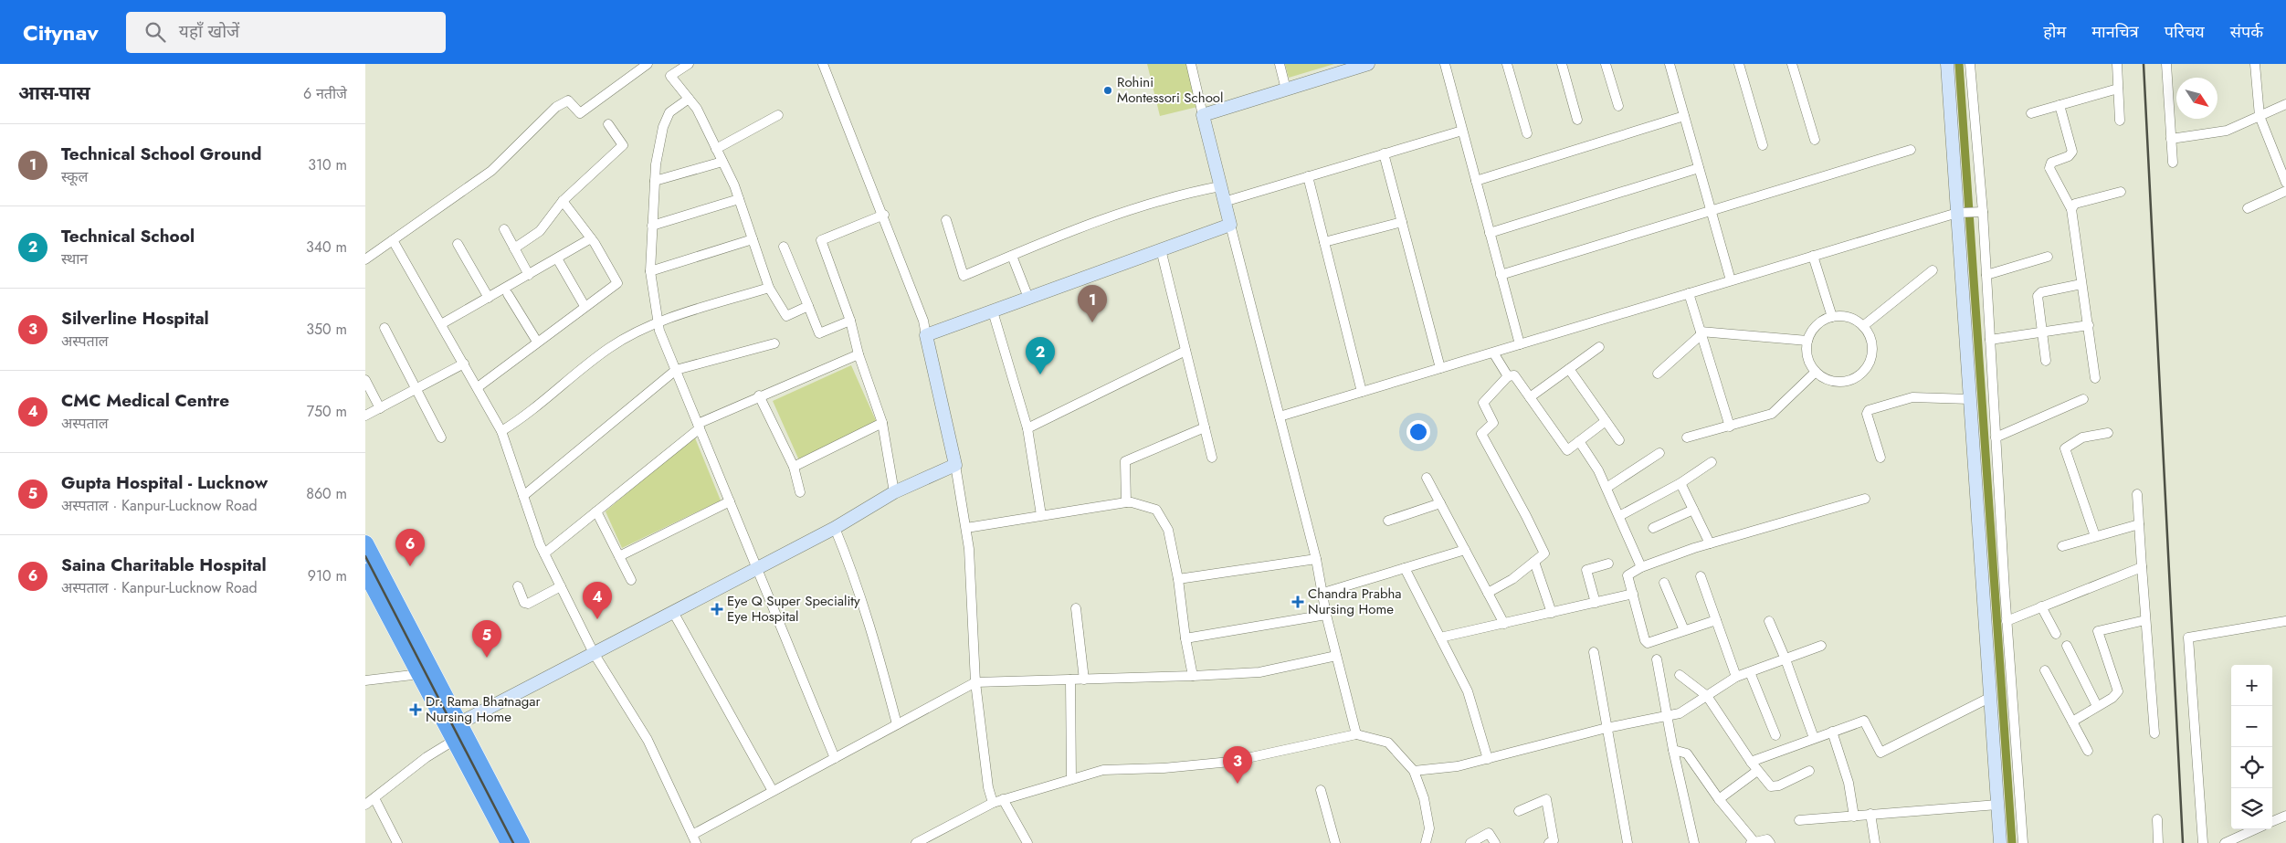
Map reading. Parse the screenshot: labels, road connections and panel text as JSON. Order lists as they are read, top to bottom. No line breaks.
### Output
{"places":{"other":["Rohini Montessori School"],"health":["Chandra Prabha Nursing Home","Eye Q Super Speciality Eye Hospital","Dr. Rama Bhatnagar Nursing Home"]},"north":"bottom right","page":{"header":"Citynav","search":"यहाँ खोजें","nav":["होम","मानचित्र","परिचय","संपर्क"],"heading":["आस-पास","6 नतीजे"],"list":[{"mark":"1","name":"Technical School Ground","note":"स्कूल","value":"310 m"},{"mark":"2","name":"Technical School","note":"स्थान","value":"340 m"},{"mark":"3","name":"Silverline Hospital","note":"अस्पताल","value":"350 m"},{"mark":"4","name":"CMC Medical Centre","note":"अस्पताल","value":"750 m"},{"mark":"5","name":"Gupta Hospital - Lucknow","note":"अस्पताल · Kanpur-Lucknow Road","value":"860 m"},{"mark":"6","name":"Saina Charitable Hospital","note":"अस्पताल · Kanpur-Lucknow Road","value":"910 m"}],"pins":["1","2","6","4","5","3"],"map_buttons":["+","−"]}}
